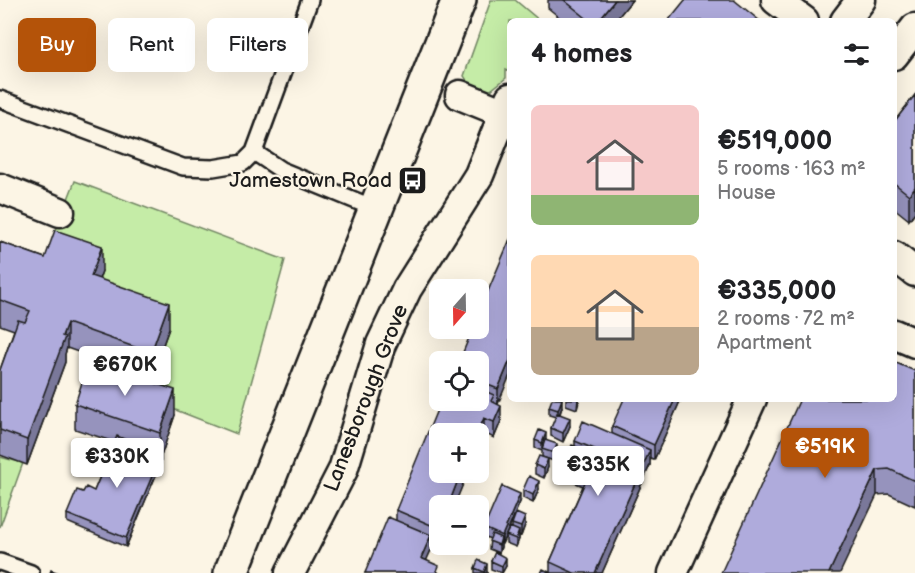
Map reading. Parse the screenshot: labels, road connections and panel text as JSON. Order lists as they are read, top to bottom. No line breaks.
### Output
{"streets":{"street":["Lanesborough Grove"]},"places":{"bus stop":["Jamestown Road"]},"north":"bottom","page":{"chip":["Buy","Rent","Filters"],"heading":"4 homes","list":[{"name":"€519,000","note":"5 rooms · 163 m² · House"},{"name":"€335,000","note":"2 rooms · 72 m² · Apartment"}],"map_buttons":["+","−"],"price":["€670K","€519K","€330K","€335K"]}}
